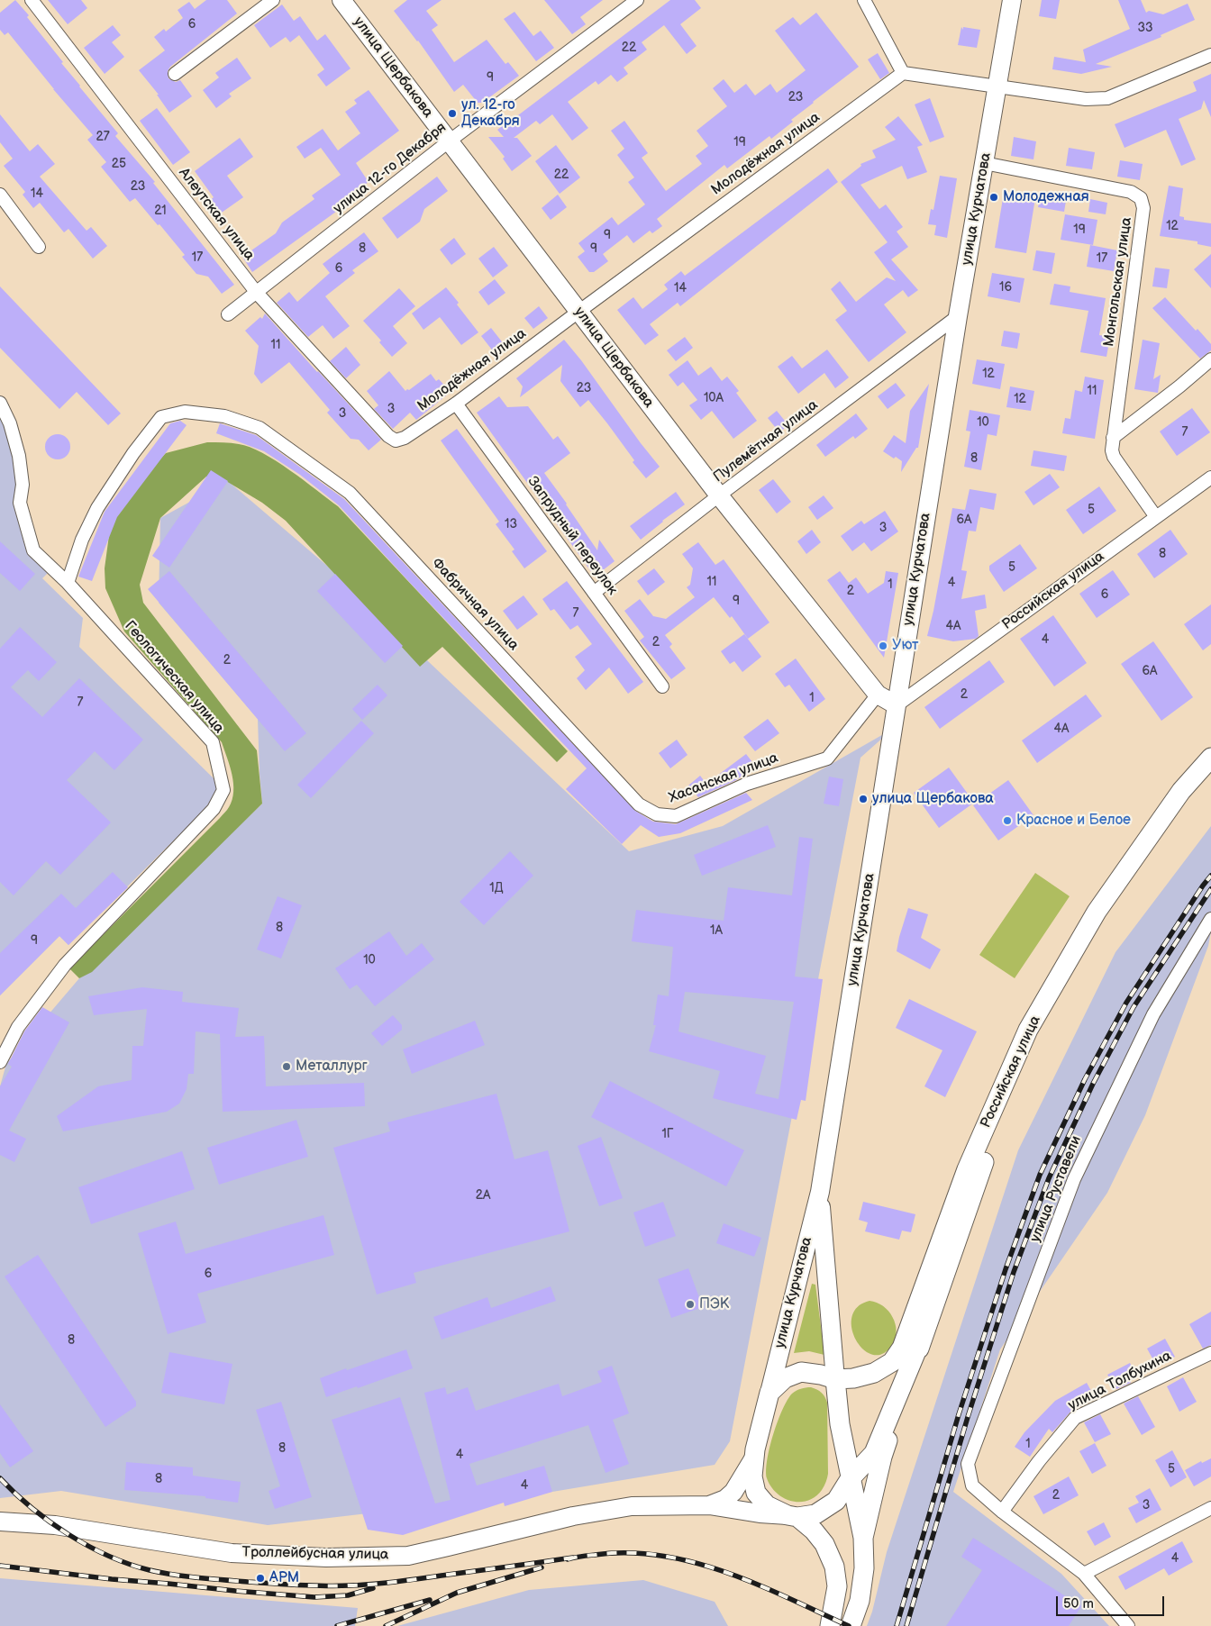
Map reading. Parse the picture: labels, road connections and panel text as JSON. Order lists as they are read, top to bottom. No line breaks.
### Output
{"streets":{"main road":["Российская улица"],"street":["улица Щербакова","Молодёжная улица","улица 12-го Декабря","улица Курчатова","Алеутская улица","Монгольская улица","Пулемётная улица","Запрудный переулок","Фабричная улица","Геологическая улица","Хасанская улица","улица Руставели","улица Толбухина","Троллейбусная улица"]},"crossings":[["улица Щербакова","Молодёжная улица"],["улица Щербакова","улица 12-го Декабря"],["улица Щербакова","улица Курчатова"],["улица Щербакова","Пулемётная улица"],["улица Щербакова","Российская улица"],["улица Щербакова","Хасанская улица"],["Молодёжная улица","Алеутская улица"],["Молодёжная улица","Запрудный переулок"],["улица 12-го Декабря","Алеутская улица"],["улица Курчатова","Монгольская улица"],["улица Курчатова","Пулемётная улица"],["улица Курчатова","Российская улица"],["улица Курчатова","Троллейбусная улица"],["Монгольская улица","Российская улица"],["Пулемётная улица","Запрудный переулок"],["Российская улица","Троллейбусная улица"],["Фабричная улица","Геологическая улица"],["Фабричная улица","Хасанская улица"],["улица Руставели","улица Толбухина"]],"places":["ул. 12-го Декабря","Молодежная","Уют","улица Щербакова","Красное и Белое","Металлург","ПЭК","АРМ"],"house_numbers":["6","33","22","9","23","27","19","25","22","23","14","21","12","19","9","8","9","17","17","6","16","14","11","12","23","11","10А","12","3","3","10","7","8","5","6А","13","3","8","5","11","4","1","2","6","9","7","4А","4","2","2","6А","2","1","7","4А","1Д","8","1А","9","10","1Г","2А","6","8","1","8","4","5","8","4","2","3","4"],"scale_bar":"50 m"}
